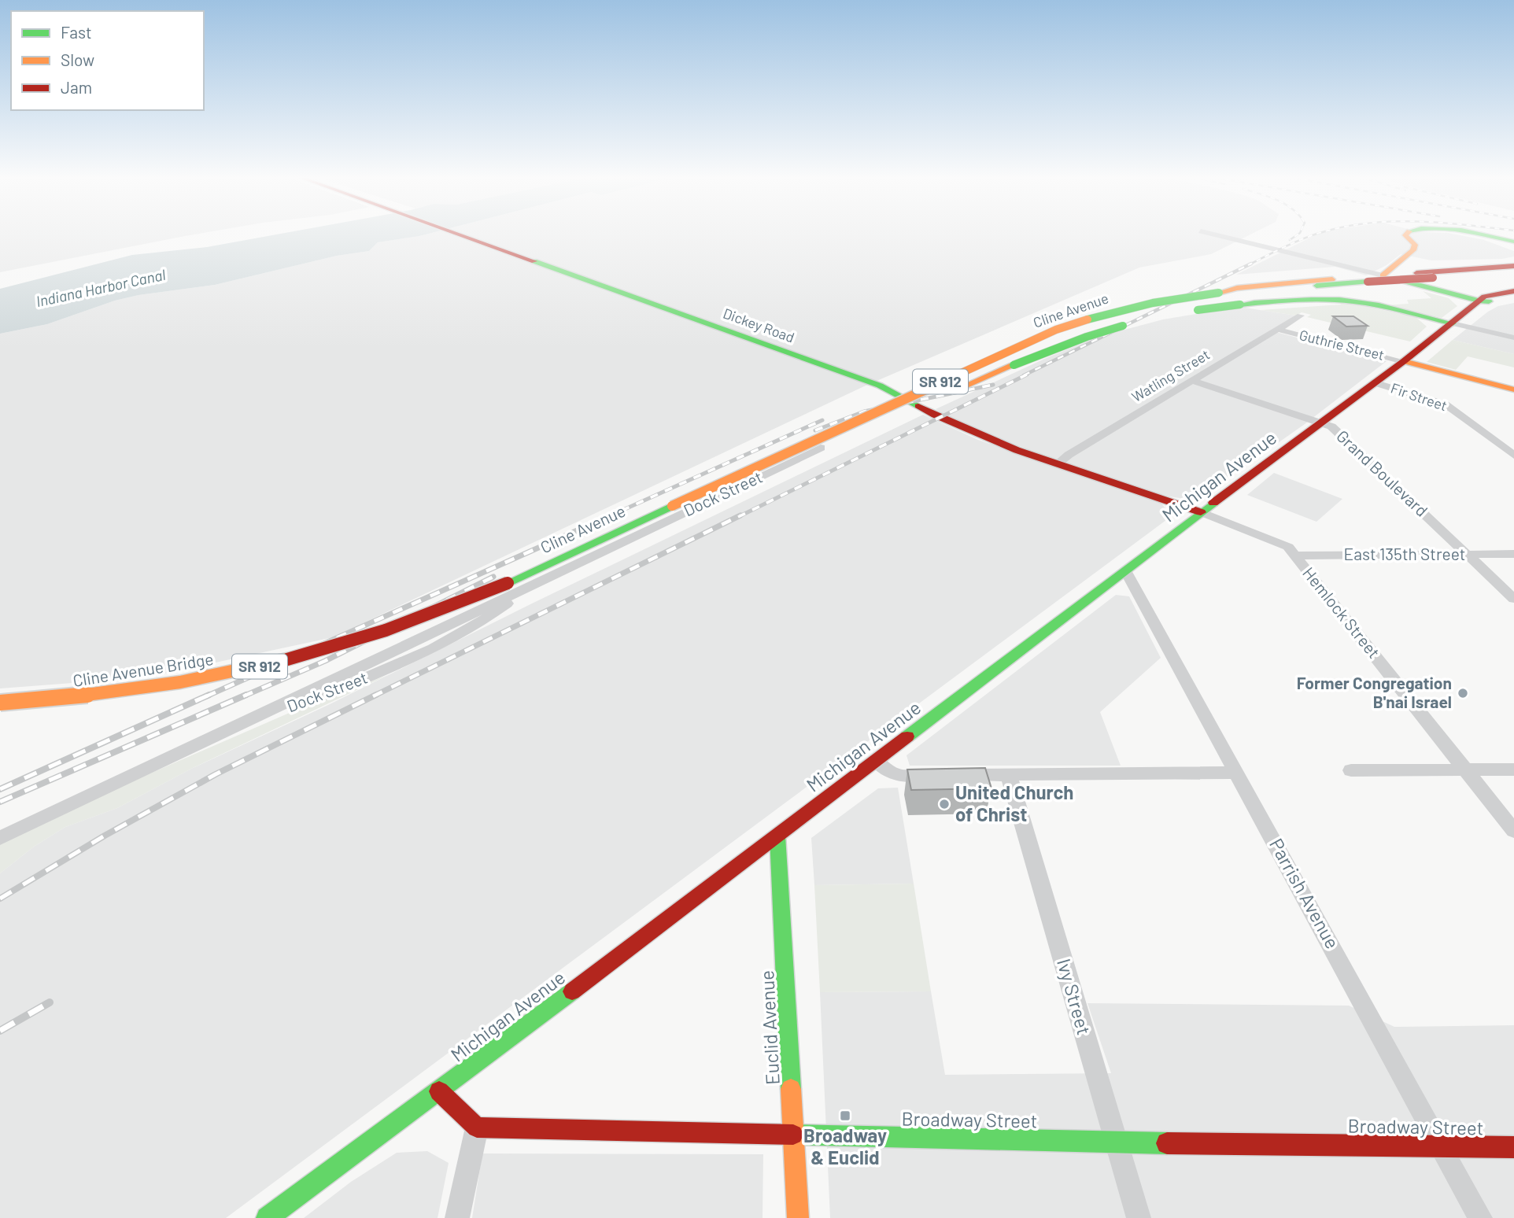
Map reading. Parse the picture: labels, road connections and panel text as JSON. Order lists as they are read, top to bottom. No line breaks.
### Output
{"streets":{"main road":["Cline Avenue","Dickey Road","SR 912","Michigan Avenue","Cline Avenue Bridge","Euclid Avenue","Broadway Street"],"street":["Guthrie Street","Watling Street","Fir Street","Grand Boulevard","Dock Street","East 135th Street","Hemlock Street","Parrish Avenue","Ivy Street"]},"crossings":[["Cline Avenue","Cline Avenue Bridge"],["Dickey Road","Watling Street"],["Dickey Road","Michigan Avenue"],["Dickey Road","Dock Street"],["Dickey Road","Hemlock Street"],["Guthrie Street","Watling Street"],["Guthrie Street","Michigan Avenue"],["Watling Street","Grand Boulevard"],["Fir Street","Michigan Avenue"],["Grand Boulevard","Michigan Avenue"],["Grand Boulevard","East 135th Street"],["Michigan Avenue","Hemlock Street"],["Michigan Avenue","Parrish Avenue"],["Michigan Avenue","Euclid Avenue"],["East 135th Street","Hemlock Street"],["Parrish Avenue","Broadway Street"],["Ivy Street","Broadway Street"],["Euclid Avenue","Broadway Street"]],"water":["Indiana Harbor Canal"],"places":{"other":["Former Congregation B'nai Israel","United Church of Christ"],"transit":["Broadway & Euclid"]},"legend":["Fast","Slow","Jam"]}
